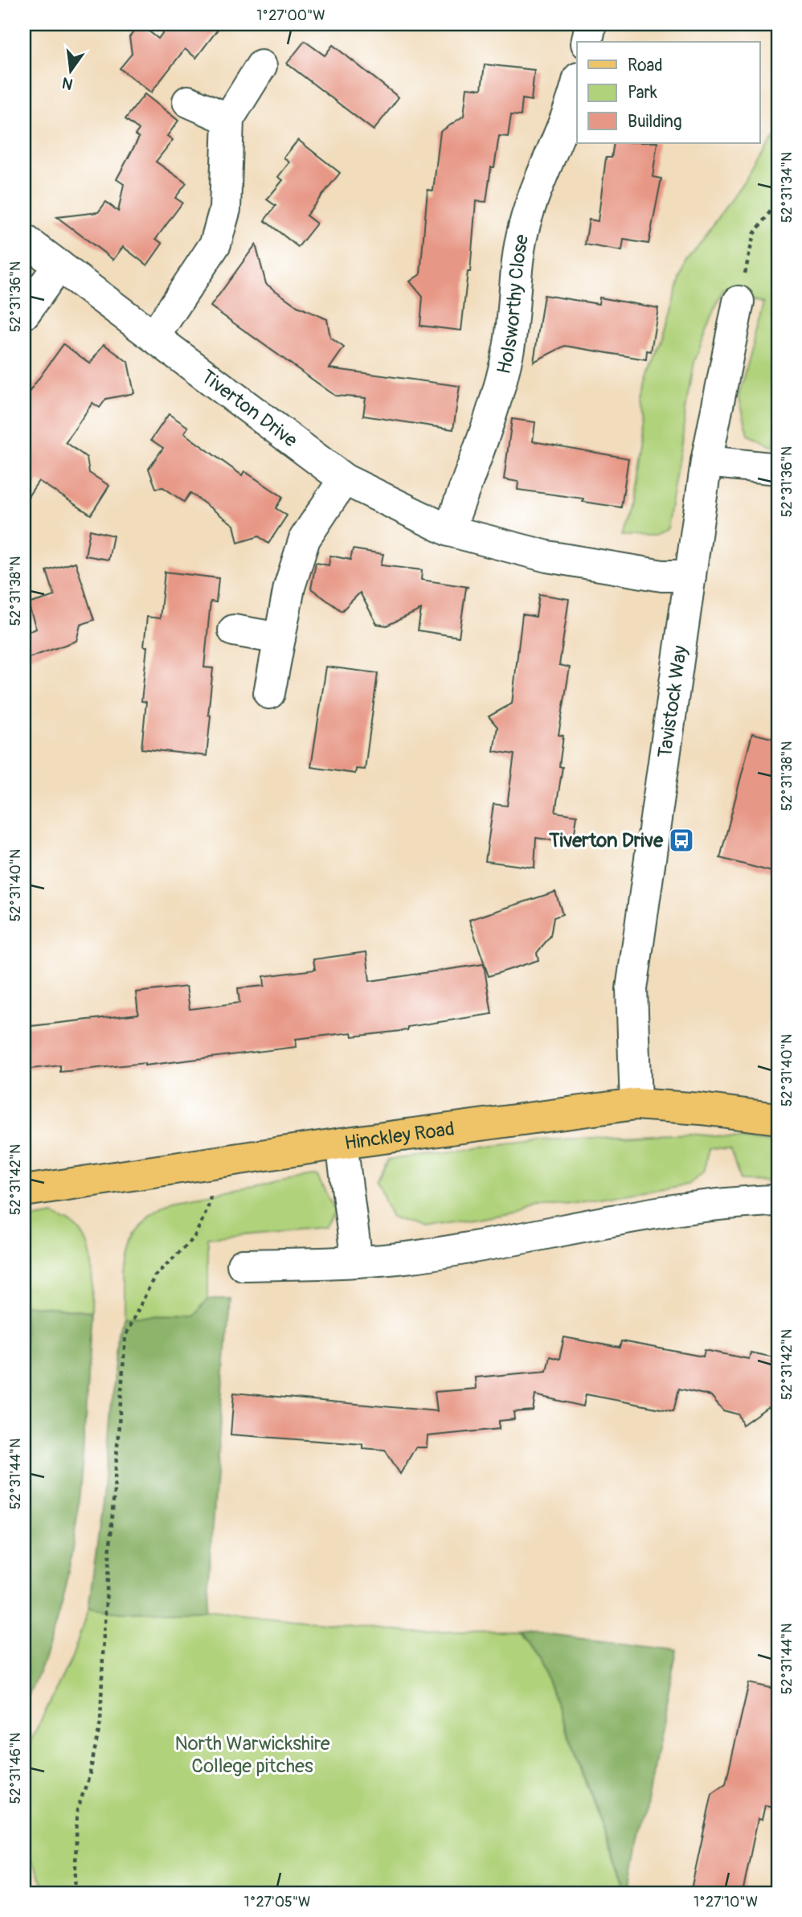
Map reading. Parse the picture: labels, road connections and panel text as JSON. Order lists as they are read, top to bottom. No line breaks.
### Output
{"streets":{"main road":["Hinckley Road"],"street":["Holsworthy Close","Tiverton Drive","Tavistock Way"]},"crossings":[["Holsworthy Close","Tiverton Drive"],["Tiverton Drive","Tavistock Way"],["Tavistock Way","Hinckley Road"]],"parks":["North Warwickshire College pitches"],"places":{"bus stop":["Tiverton Drive"]},"legend":["Road","Park","Building"],"north":"bottom","coordinates":["1°27'00\"W","52°31'34\"N","52°31'36\"N","52°31'38\"N","52°31'40\"N","52°31'42\"N","52°31'44\"N","52°31'46\"N","1°27'05\"W","1°27'10\"W"]}
